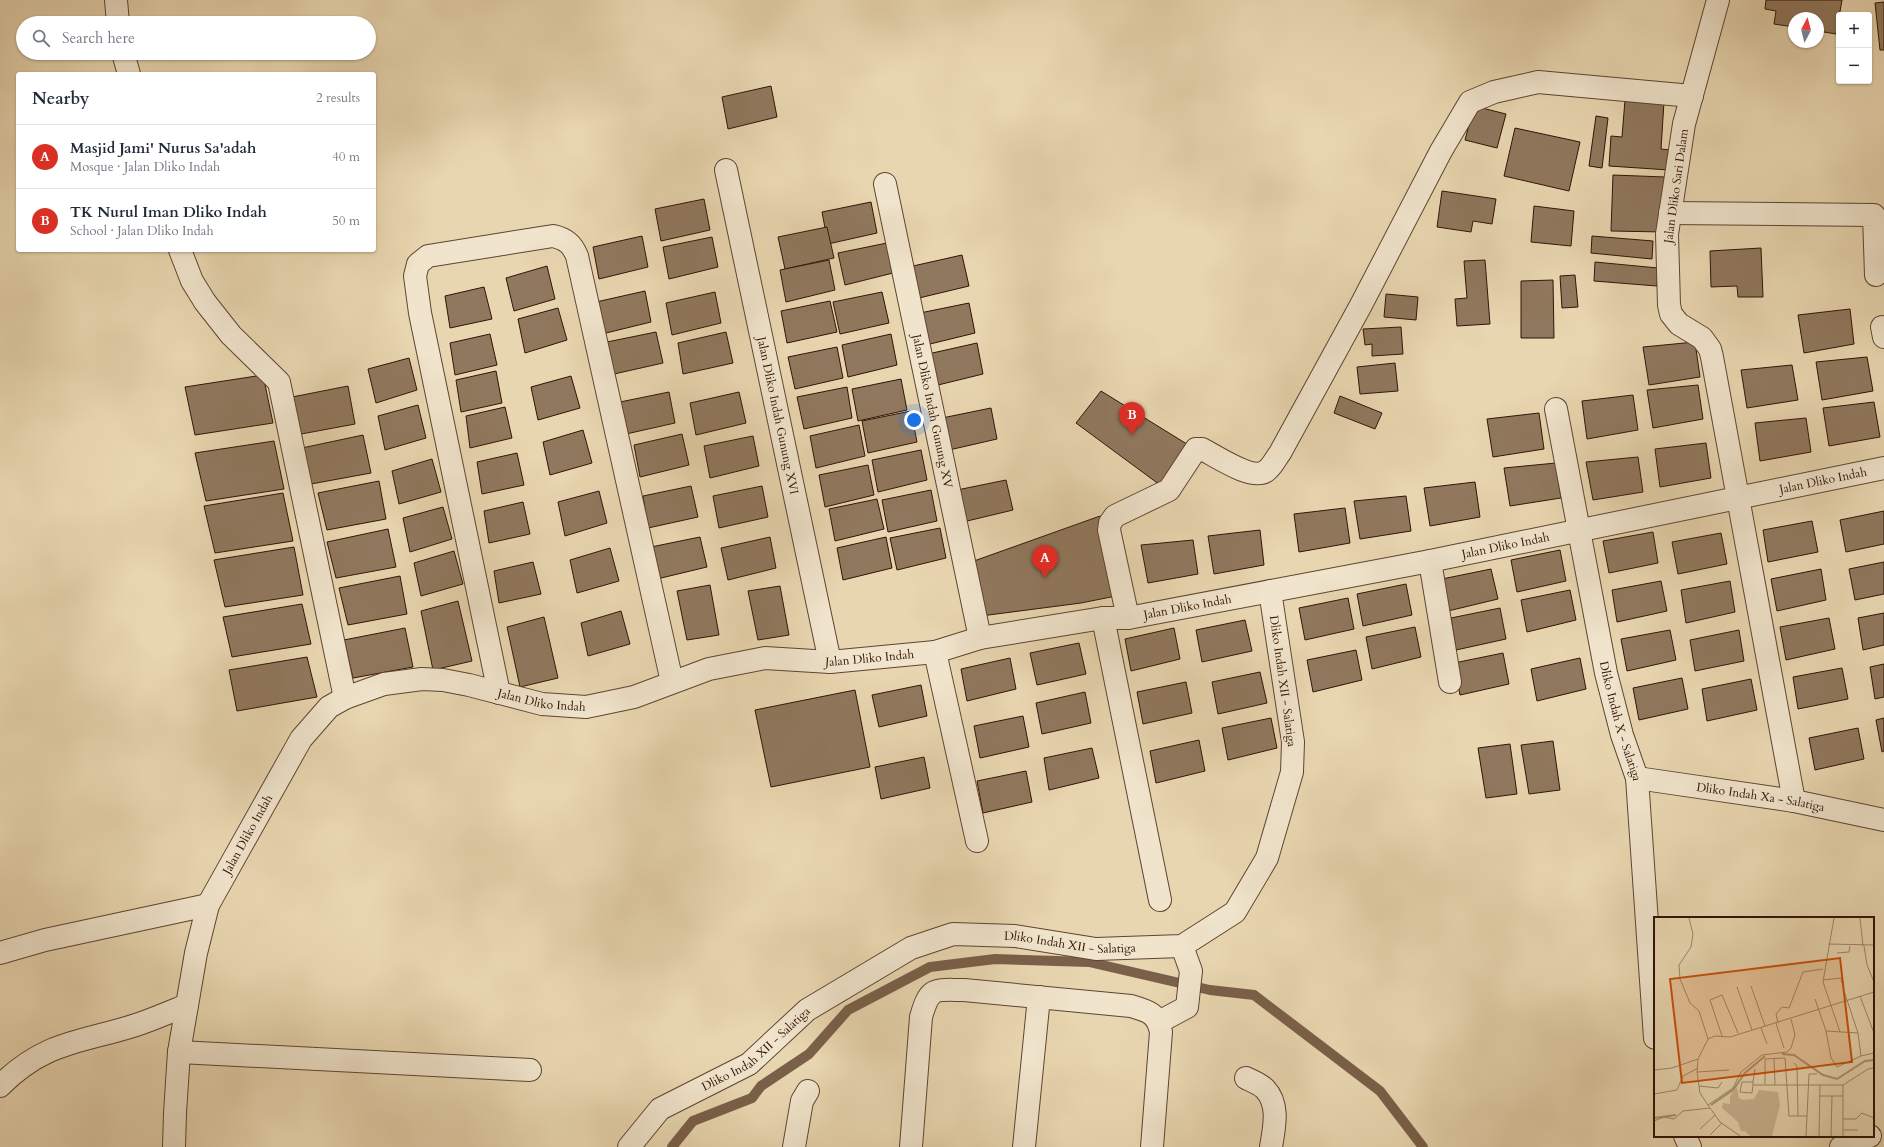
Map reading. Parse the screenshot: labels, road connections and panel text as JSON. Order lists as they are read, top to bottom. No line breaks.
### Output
{"streets":{"street":["Jalan Dliko Sari Dalam","Jalan Dliko Indah Gunung XV","Jalan Dliko Indah Gunung XVI","Jalan Dliko Indah","Dliko Indah XII - Salatiga","Dliko Indah X - Salatiga","Dliko Indah Xa - Salatiga"]},"crossings":[["Jalan Dliko Sari Dalam","Jalan Dliko Indah"],["Jalan Dliko Sari Dalam","Dliko Indah Xa - Salatiga"],["Jalan Dliko Indah Gunung XV","Jalan Dliko Indah"],["Jalan Dliko Indah Gunung XVI","Jalan Dliko Indah"],["Jalan Dliko Indah","Dliko Indah XII - Salatiga"],["Jalan Dliko Indah","Dliko Indah X - Salatiga"],["Dliko Indah X - Salatiga","Dliko Indah Xa - Salatiga"]],"north":"top","page":{"map_buttons":["+","−"],"search":"Search here","heading":["Nearby","2 results"],"list":[{"mark":"A","name":"Masjid Jami' Nurus Sa'adah","note":"Mosque · Jalan Dliko Indah","value":"40 m"},{"mark":"B","name":"TK Nurul Iman Dliko Indah","note":"School · Jalan Dliko Indah","value":"50 m"}],"pins":["B","A"]}}
